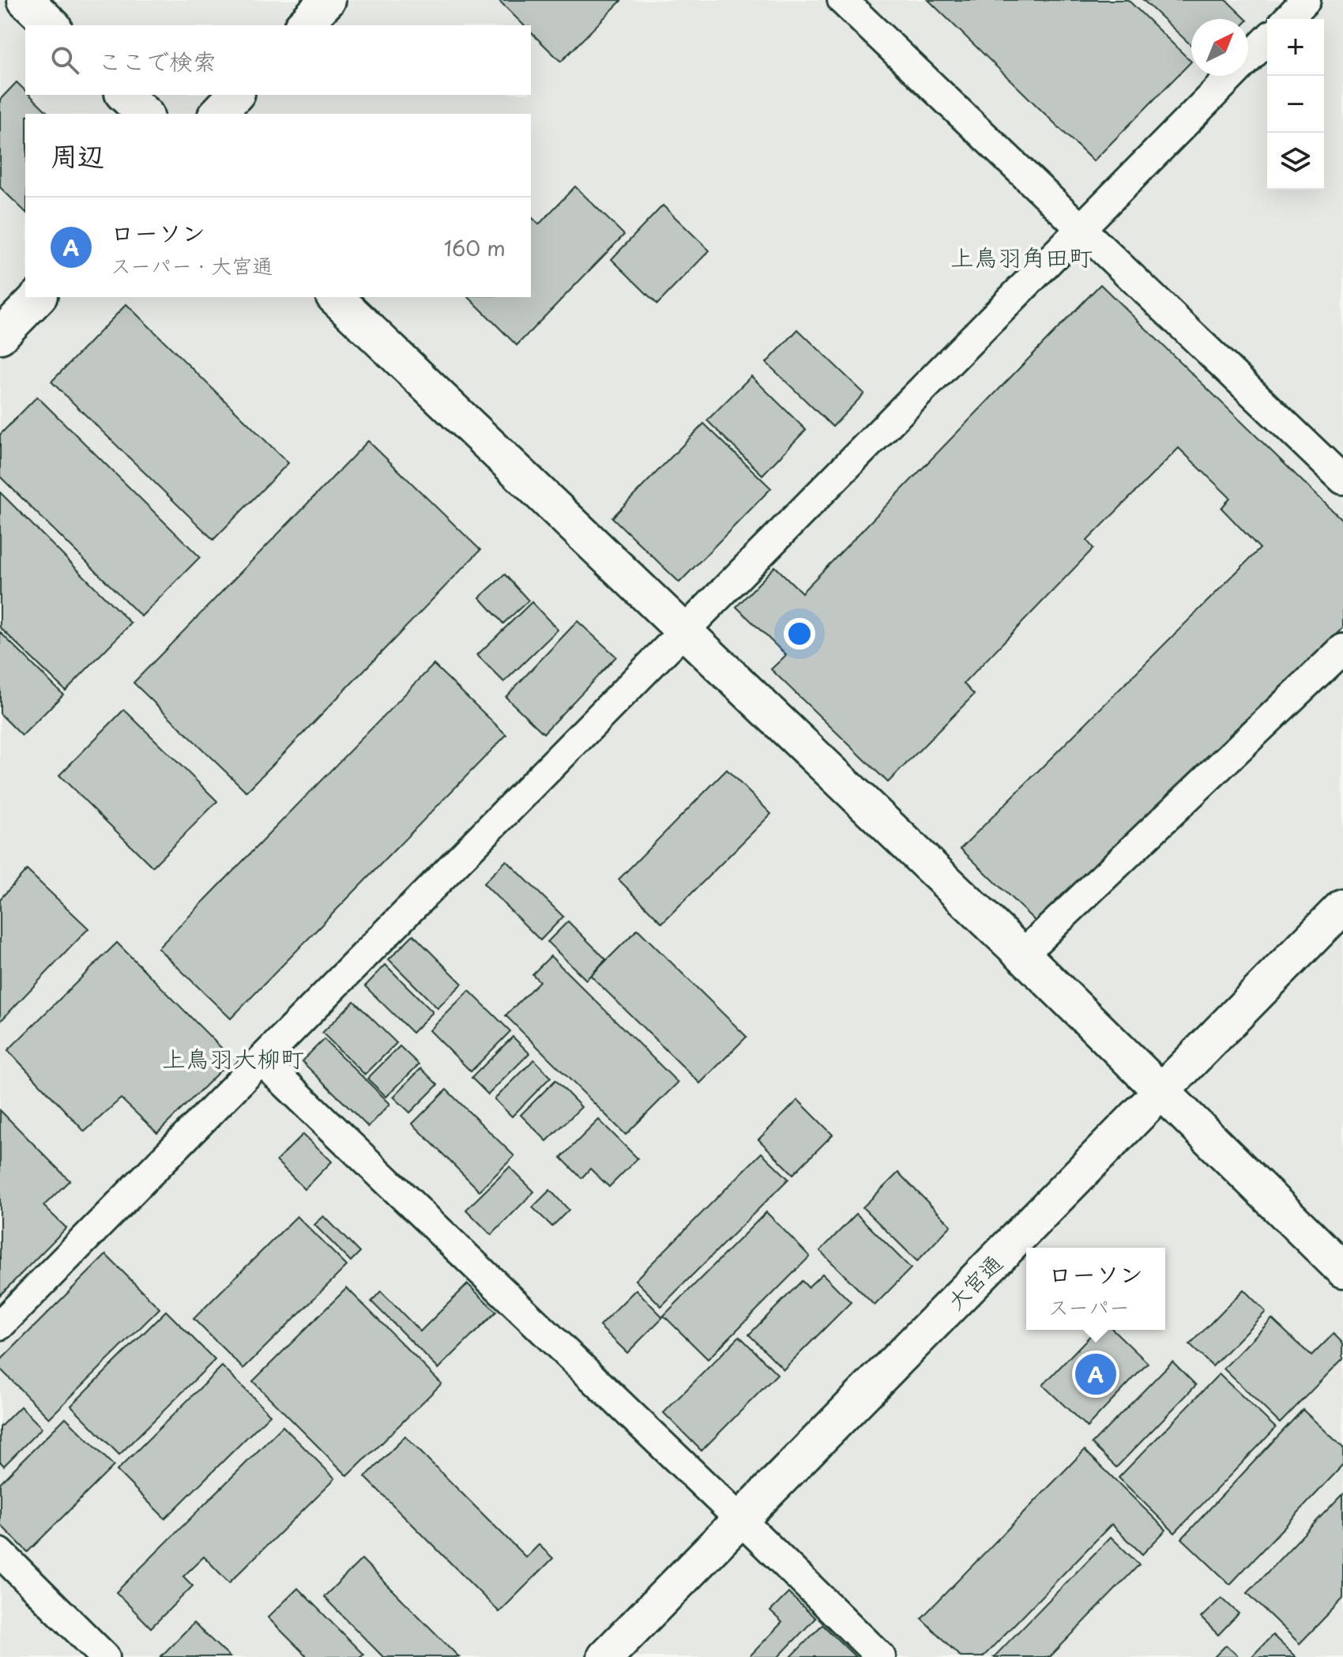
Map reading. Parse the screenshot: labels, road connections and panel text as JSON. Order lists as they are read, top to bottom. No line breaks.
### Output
{"streets":{"main road":["大宮通"]},"districts":["上鳥羽角田町","上鳥羽大柳町"],"north":"top right","page":{"map_buttons":["+","−"],"search":"ここで検索","heading":"周辺","list":[{"mark":"A","name":"ローソン","note":"スーパー · 大宮通","value":"160 m"}],"popup":["ローソン","スーパー"],"pins":"A"}}
